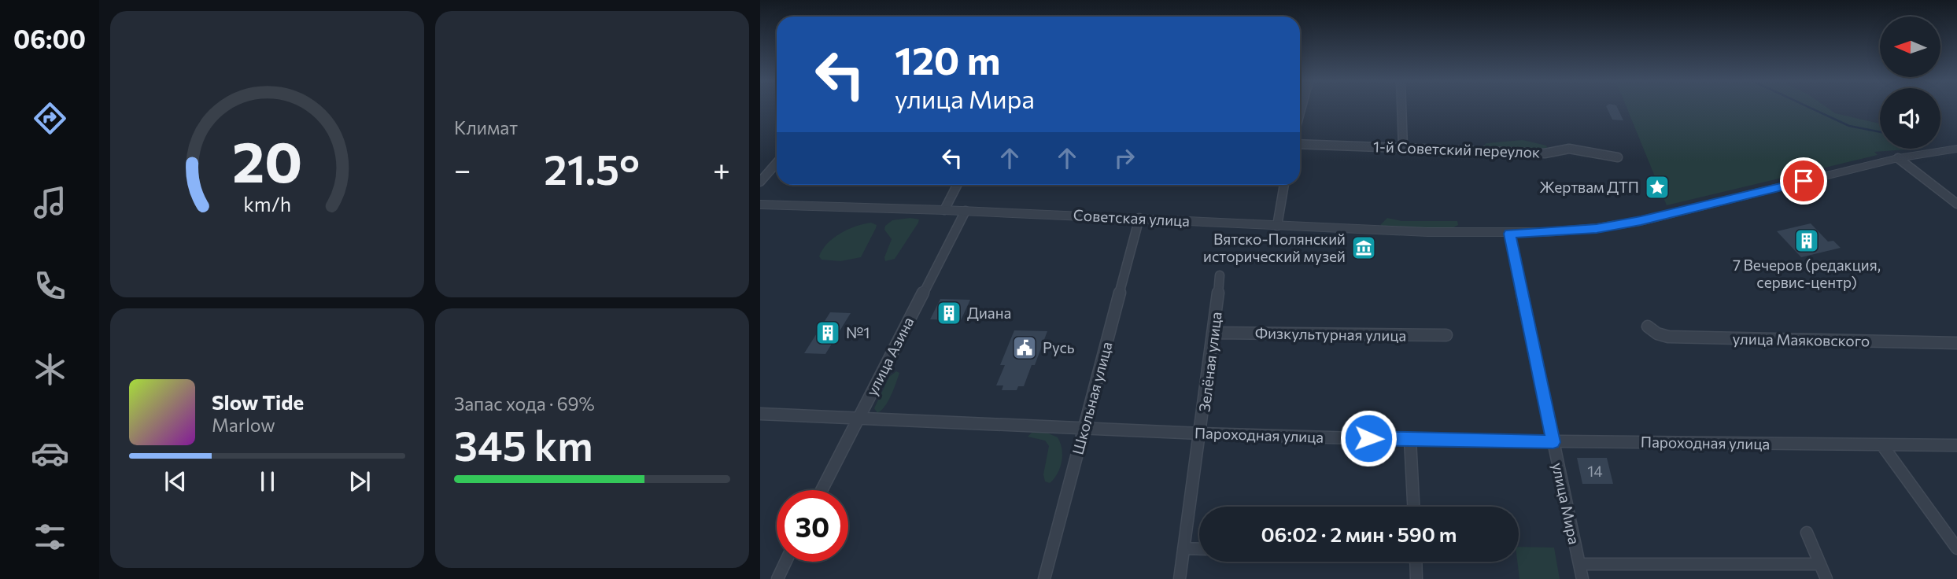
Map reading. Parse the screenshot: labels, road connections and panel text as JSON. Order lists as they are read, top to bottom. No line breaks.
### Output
{"streets":{"street":["1-й Советский переулок","Советская улица","Физкультурная улица","улица Маяковского","улица Азина","Зелёная улица","Школьная улица","Пароходная улица","улица Мира"]},"crossings":[["Советская улица","улица Азина"],["Советская улица","Школьная улица"],["Советская улица","улица Мира"],["Физкультурная улица","Зелёная улица"],["улица Азина","Пароходная улица"],["Зелёная улица","Пароходная улица"],["Школьная улица","Пароходная улица"],["Пароходная улица","улица Мира"]],"places":{"place":["Жертвам ДТП"],"building":["7 Вечеров (редакция, сервис-центр)","Диана","№1"],"museum":["Вятско-Полянский исторический музей"],"public building":["Русь"]},"house_numbers":["14"],"north":"left","page":{"tabs":"06:00","tile":["Климат",["Запас хода · 69%","345 km"]],"turn":["120 m","улица Мира"],"heat":["−","21.5°","+"],"song":["Slow Tide","Marlow"],"limit":"30","trip":"06:02 · 2 мин · 590 m","gauge":["20","km/h"]}}
